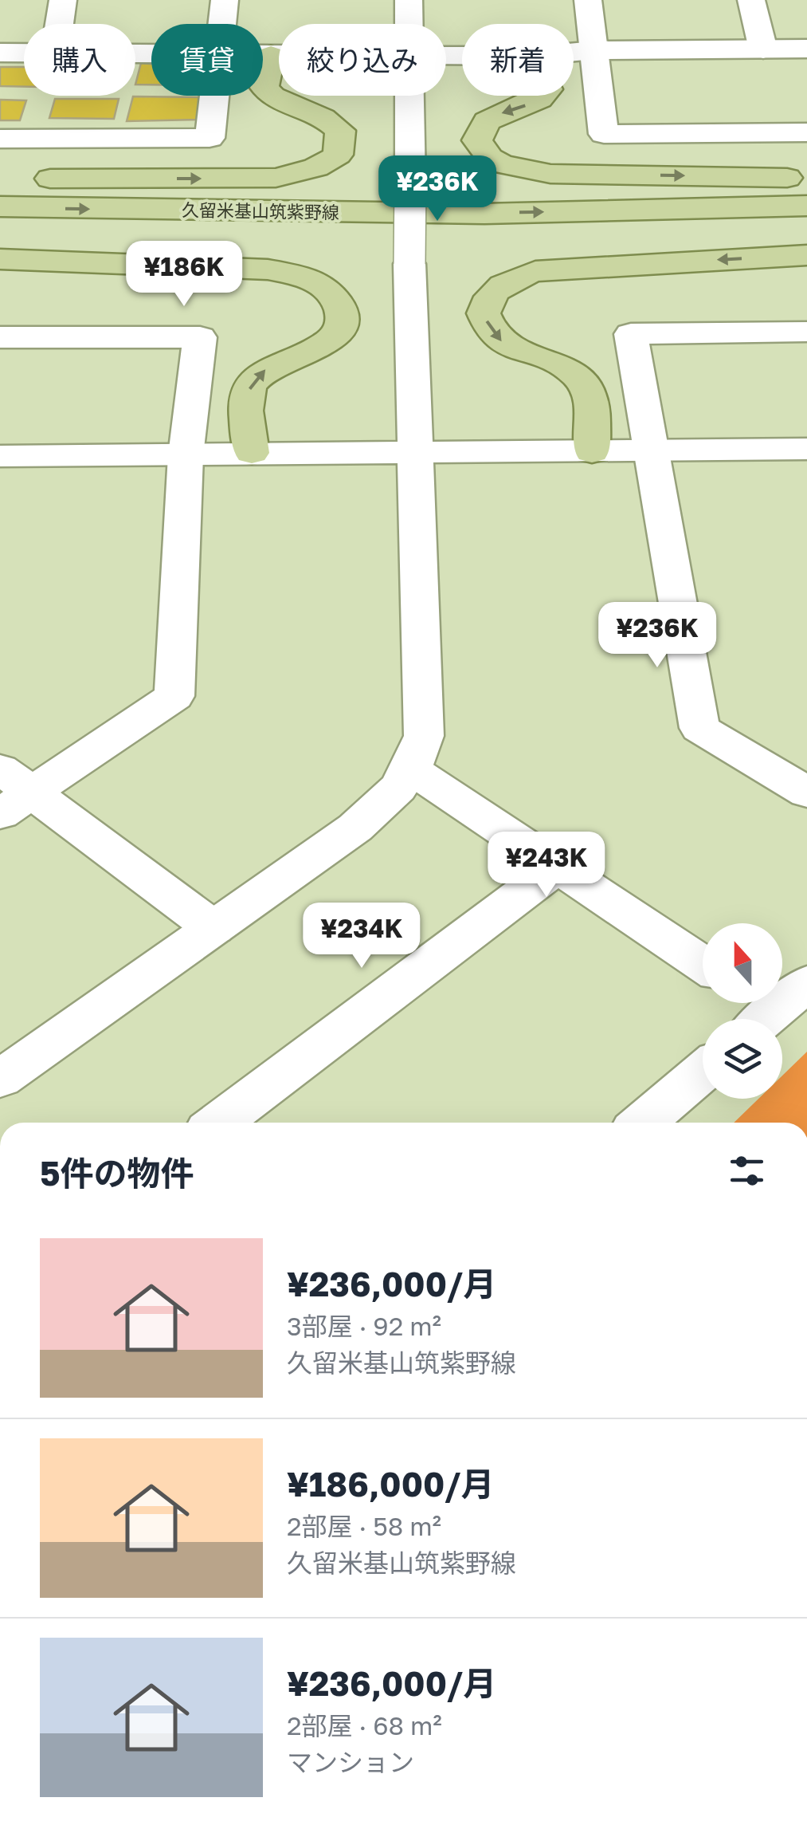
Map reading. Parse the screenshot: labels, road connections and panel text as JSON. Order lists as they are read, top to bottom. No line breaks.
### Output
{"streets":{"main road":["久留米基山筑紫野線"]},"north":"top","page":{"chip":["購入","賃貸","絞り込み","新着"],"price":["¥236K","¥186K","¥236K","¥243K","¥234K"],"heading":"5件の物件","list":[{"name":"¥236,000/月","note":"3部屋 · 92 m² · 久留米基山筑紫野線"},{"name":"¥186,000/月","note":"2部屋 · 58 m² · 久留米基山筑紫野線"},{"name":"¥236,000/月","note":"2部屋 · 68 m² · マンション"}]}}
